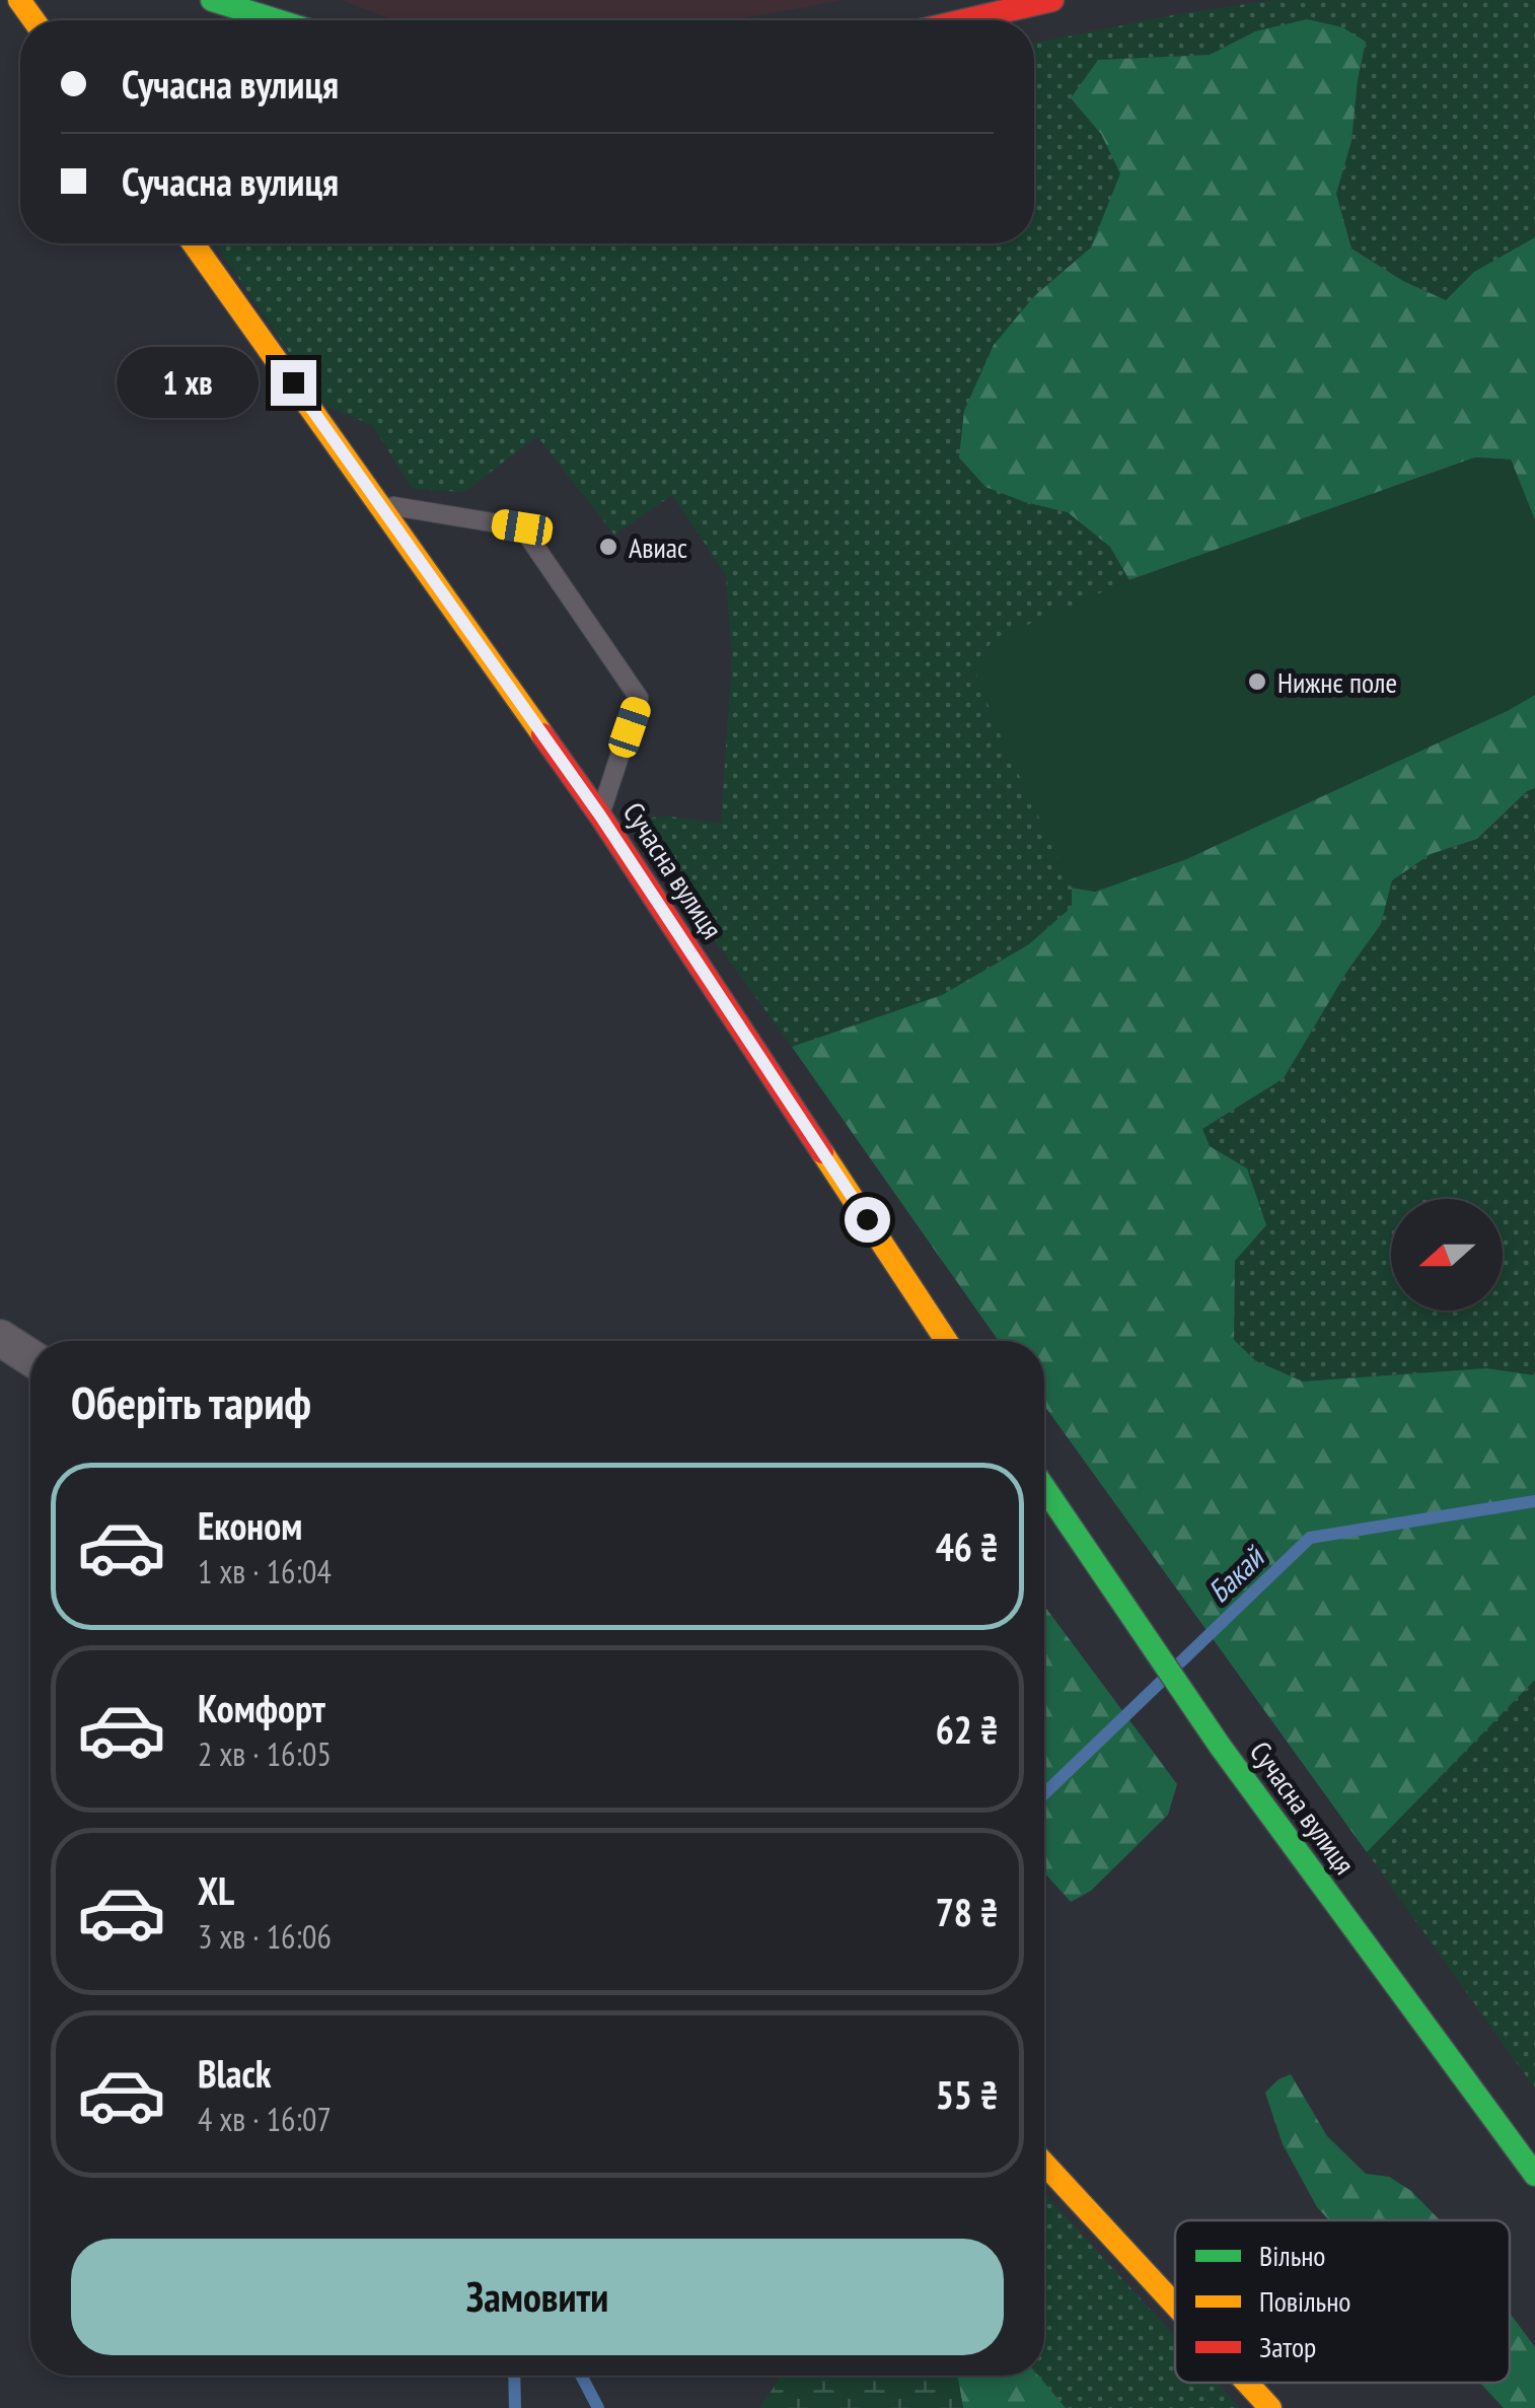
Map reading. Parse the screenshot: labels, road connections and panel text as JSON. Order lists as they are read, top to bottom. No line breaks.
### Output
{"streets":{"main road":["Сучасна вулиця"]},"water":["Бакай"],"places":["Авиас","Нижнє поле"],"legend":["Вільно","Повільно","Затор"],"north":"left","page":{"banner":["Сучасна вулиця","Сучасна вулиця"],"bubble":"1 хв","heading":"Оберіть тариф","list":[{"name":"Економ","note":"1 хв · 16:04","value":"46 ₴"},{"name":"Комфорт","note":"2 хв · 16:05","value":"62 ₴"},{"name":"XL","note":"3 хв · 16:06","value":"78 ₴"},{"name":"Black","note":"4 хв · 16:07","value":"55 ₴"}],"buttons":"Замовити"}}
